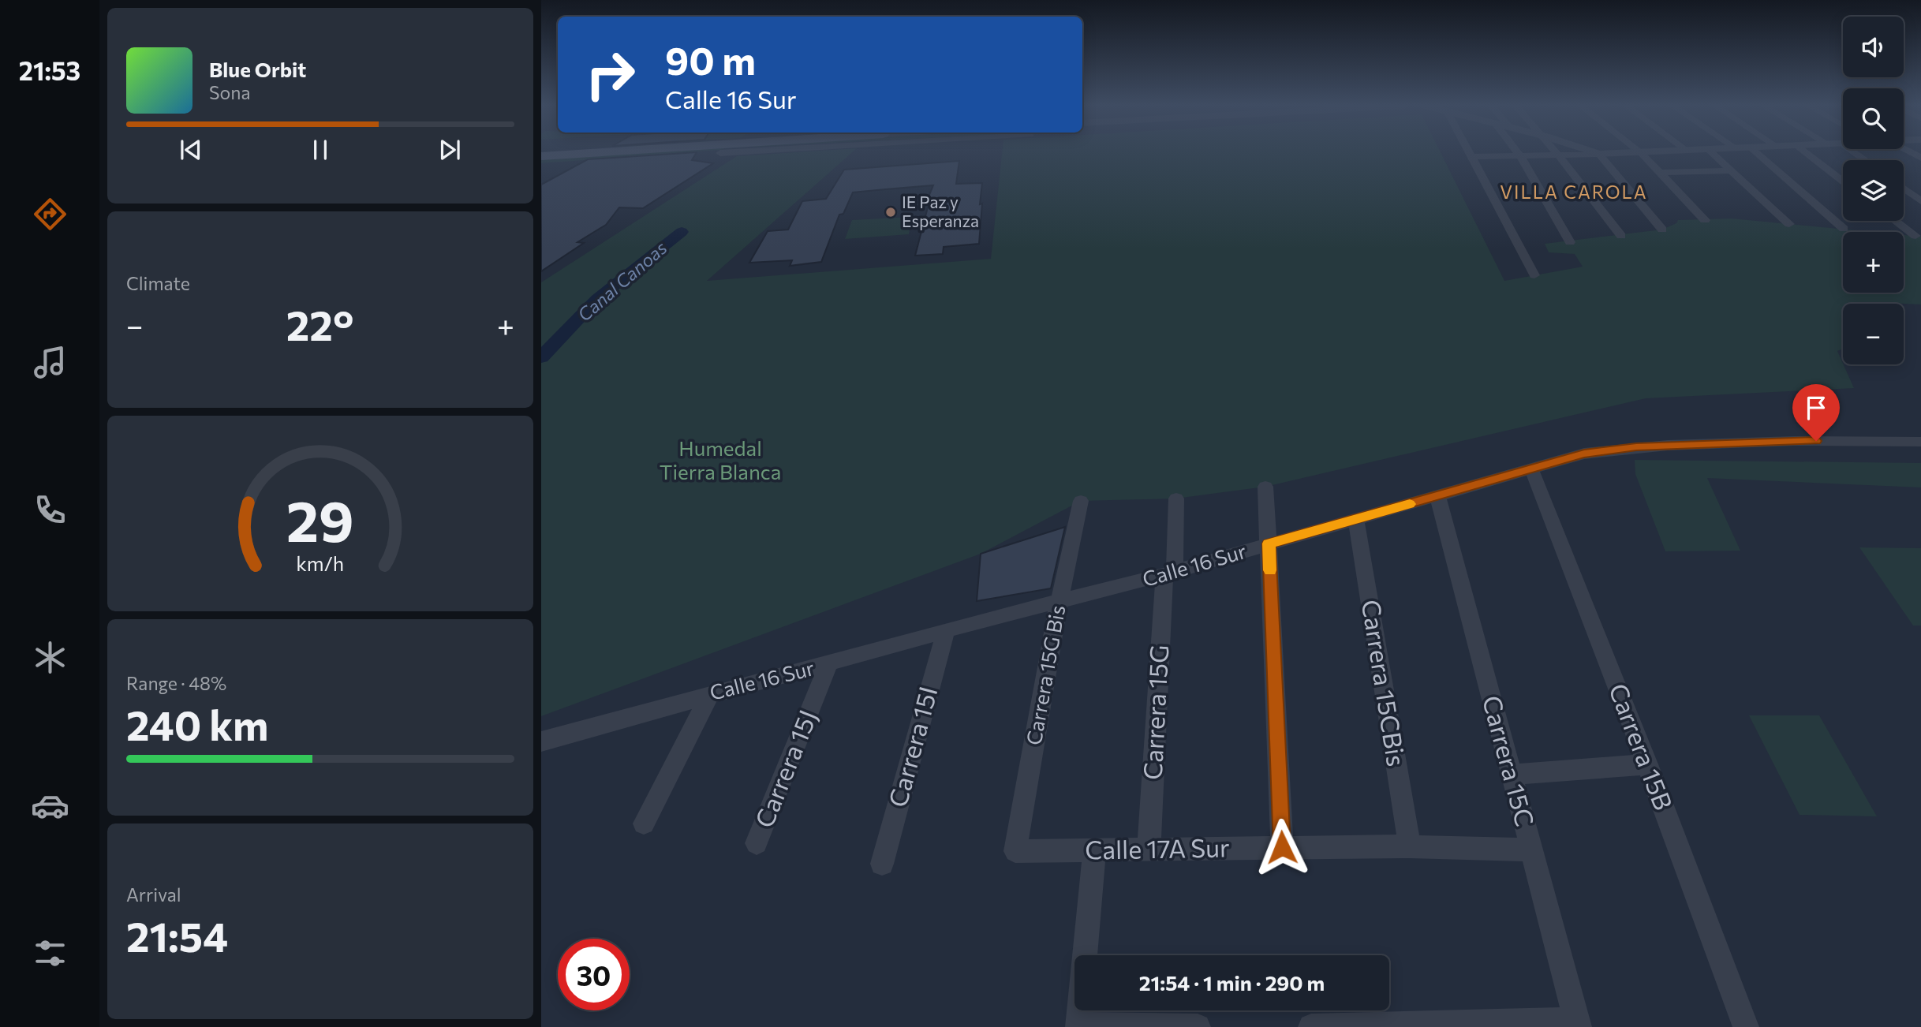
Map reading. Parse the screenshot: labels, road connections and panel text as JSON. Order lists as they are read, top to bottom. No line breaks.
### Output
{"streets":{"street":["Calle 16 Sur","Carrera 15G Bis","Carrera 15CBis","Carrera 15G","Carrera 15I","Carrera 15B","Carrera 15C","Carrera 15J","Calle 17A Sur"]},"crossings":[["Calle 16 Sur","Carrera 15G Bis"],["Calle 16 Sur","Carrera 15CBis"],["Calle 16 Sur","Carrera 15G"],["Calle 16 Sur","Carrera 15I"],["Calle 16 Sur","Carrera 15B"],["Calle 16 Sur","Carrera 15C"],["Calle 16 Sur","Carrera 15J"],["Carrera 15G Bis","Calle 17A Sur"],["Carrera 15CBis","Calle 17A Sur"],["Carrera 15G","Calle 17A Sur"],["Carrera 15C","Calle 17A Sur"]],"districts":["VILLA CAROLA"],"water":["Canal Canoas"],"parks":["Humedal Tierra Blanca"],"places":["IE Paz y Esperanza"],"page":{"tabs":"21:53","map_buttons":["+","−"],"turn":["90 m","Calle 16 Sur"],"song":["Blue Orbit","Sona"],"tile":["Climate",["Range · 48%","240 km"],["Arrival","21:54"]],"heat":["−","22°","+"],"limit":"30","trip":"21:54 · 1 min · 290 m","gauge":["29","km/h"]}}
